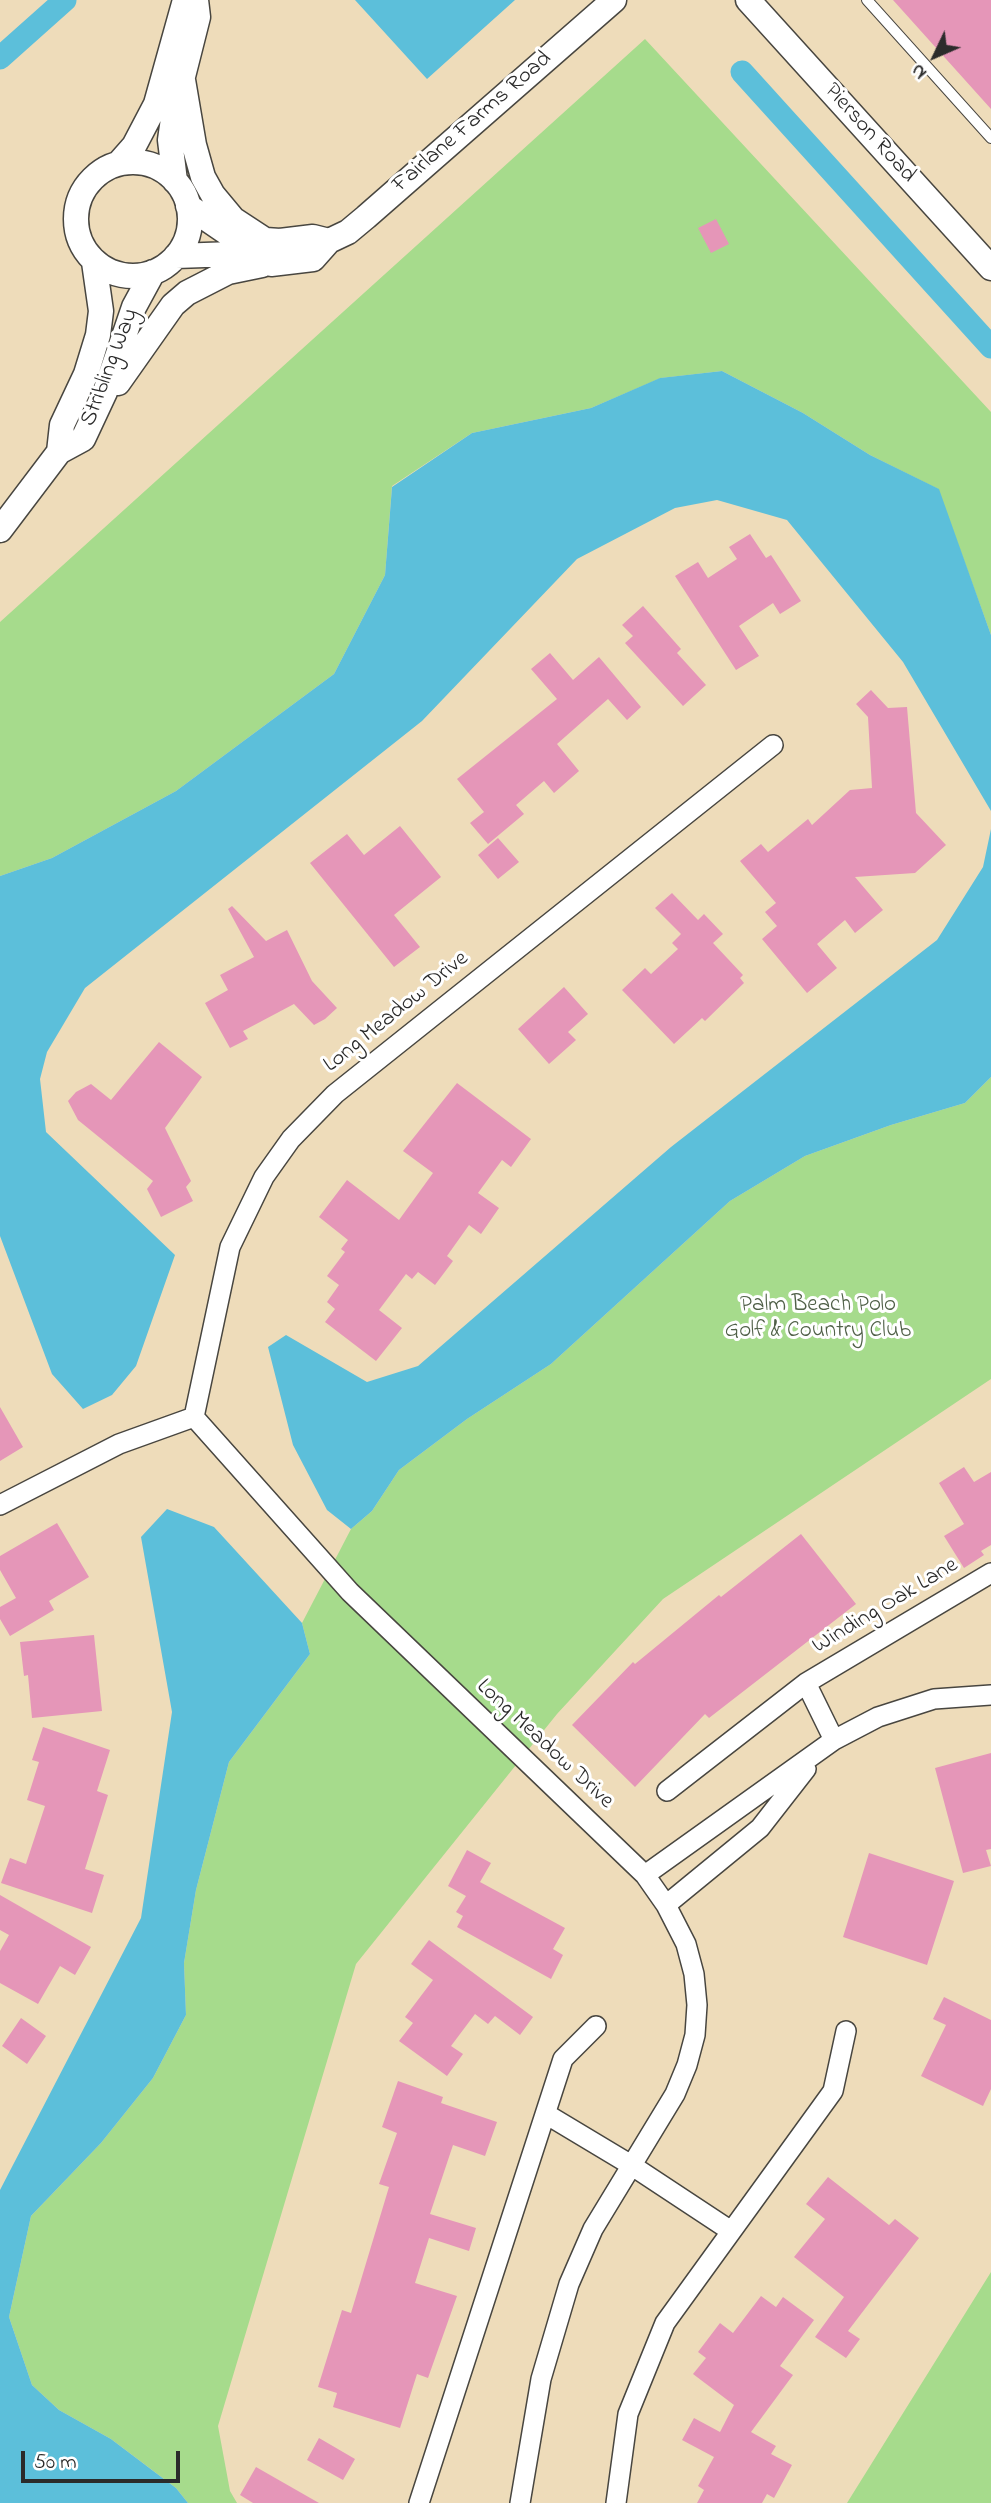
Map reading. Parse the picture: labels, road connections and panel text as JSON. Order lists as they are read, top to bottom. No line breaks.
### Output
{"streets":{"street":["Fairlane Farms Road","Pierson Road","Stribling Way","Long Meadow Drive","Winding Oak Lane"]},"crossings":[["Fairlane Farms Road","Stribling Way"]],"parks":["Palm Beach Polo Golf & Country Club"],"scale_bar":"50 m","north":"bottom left"}
